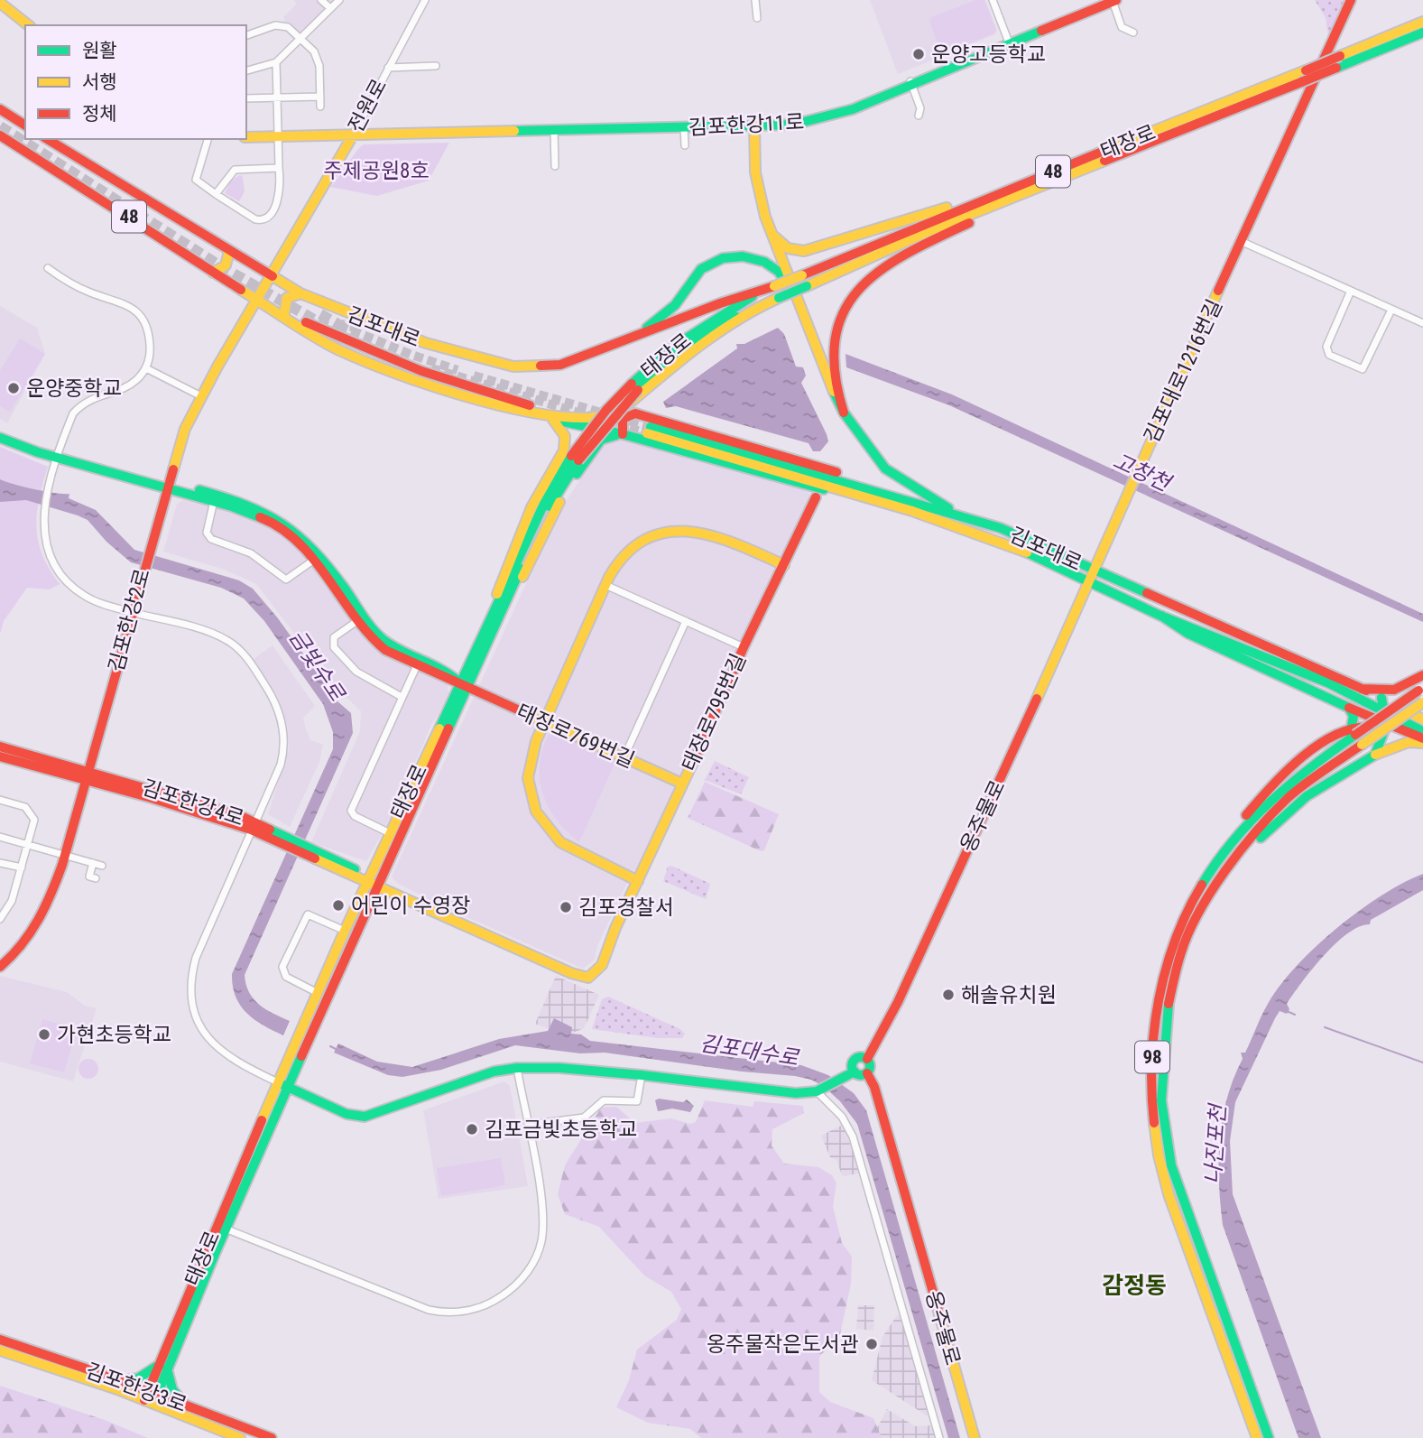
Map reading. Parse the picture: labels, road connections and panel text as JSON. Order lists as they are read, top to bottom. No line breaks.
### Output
{"streets":{"main road":["전원로","김포한강11로","태장로","48","김포대로","김포대로1216번길","김포한강2로","태장로795번길","태장로769번길","김포한강4로","옹주물로","98","김포한강3로"]},"crossings":[["전원로","김포한강11로"],["전원로","김포대로"],["전원로","김포한강2로"],["태장로","48"],["태장로","김포대로"],["태장로","태장로795번길"],["태장로","태장로769번길"],["태장로","김포한강4로"],["김포대로","김포대로1216번길"],["김포대로","김포한강2로"],["김포대로","옹주물로"],["김포대로1216번길","옹주물로"],["김포한강2로","김포한강4로"],["태장로795번길","태장로769번길"],["태장로795번길","김포한강4로"]],"districts":["감정동"],"water":["고창천","금빛수로","김포대수로","나진포천"],"parks":["주제공원8호"],"places":["운양고등학교","운양중학교","어린이 수영장","김포경찰서","해솔유치원","가현초등학교","김포금빛초등학교","옹주물작은도서관"],"legend":["원활","서행","정체"]}
